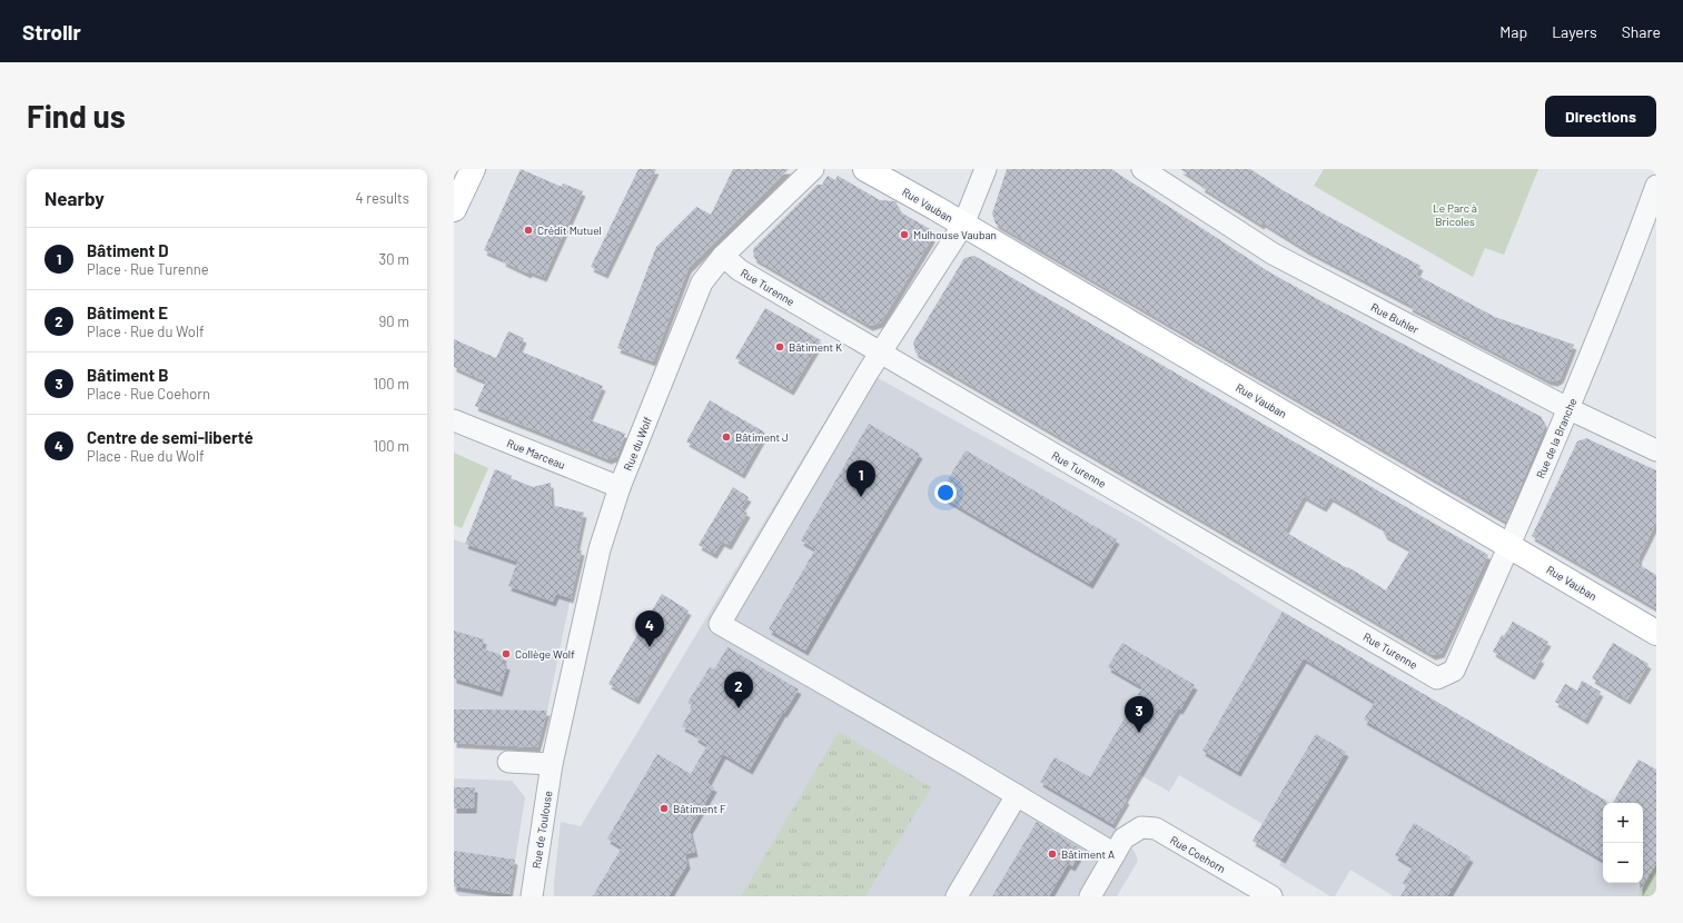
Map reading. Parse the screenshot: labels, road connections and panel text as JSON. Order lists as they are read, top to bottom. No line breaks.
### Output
{"streets":{"main road":["Rue Vauban"],"street":["Rue Turenne","Rue Buhler","Rue de la Branche","Rue du Wolf","Rue Marceau","Rue de Toulouse","Rue Coehorn"]},"crossings":[["Rue Vauban","Rue de la Branche"],["Rue Turenne","Rue de la Branche"],["Rue Turenne","Rue du Wolf"],["Rue Buhler","Rue de la Branche"],["Rue du Wolf","Rue Marceau"],["Rue du Wolf","Rue de Toulouse"]],"parks":["Le Parc à Bricoles"],"places":["Crédit Mutuel","Mulhouse Vauban","Bâtiment K","Bâtiment J","Collège Wolf","Bâtiment F","Bâtiment A"],"page":{"header":"Strollr","nav":["Map","Layers","Share"],"buttons":"Directions","title":"Find us","heading":["Nearby","4 results"],"list":[{"mark":"1","name":"Bâtiment D","note":"Place · Rue Turenne","value":"30 m"},{"mark":"2","name":"Bâtiment E","note":"Place · Rue du Wolf","value":"90 m"},{"mark":"3","name":"Bâtiment B","note":"Place · Rue Coehorn","value":"100 m"},{"mark":"4","name":"Centre de semi-liberté","note":"Place · Rue du Wolf","value":"100 m"}],"pins":["1","4","2","3"],"map_buttons":["+","−"]}}
